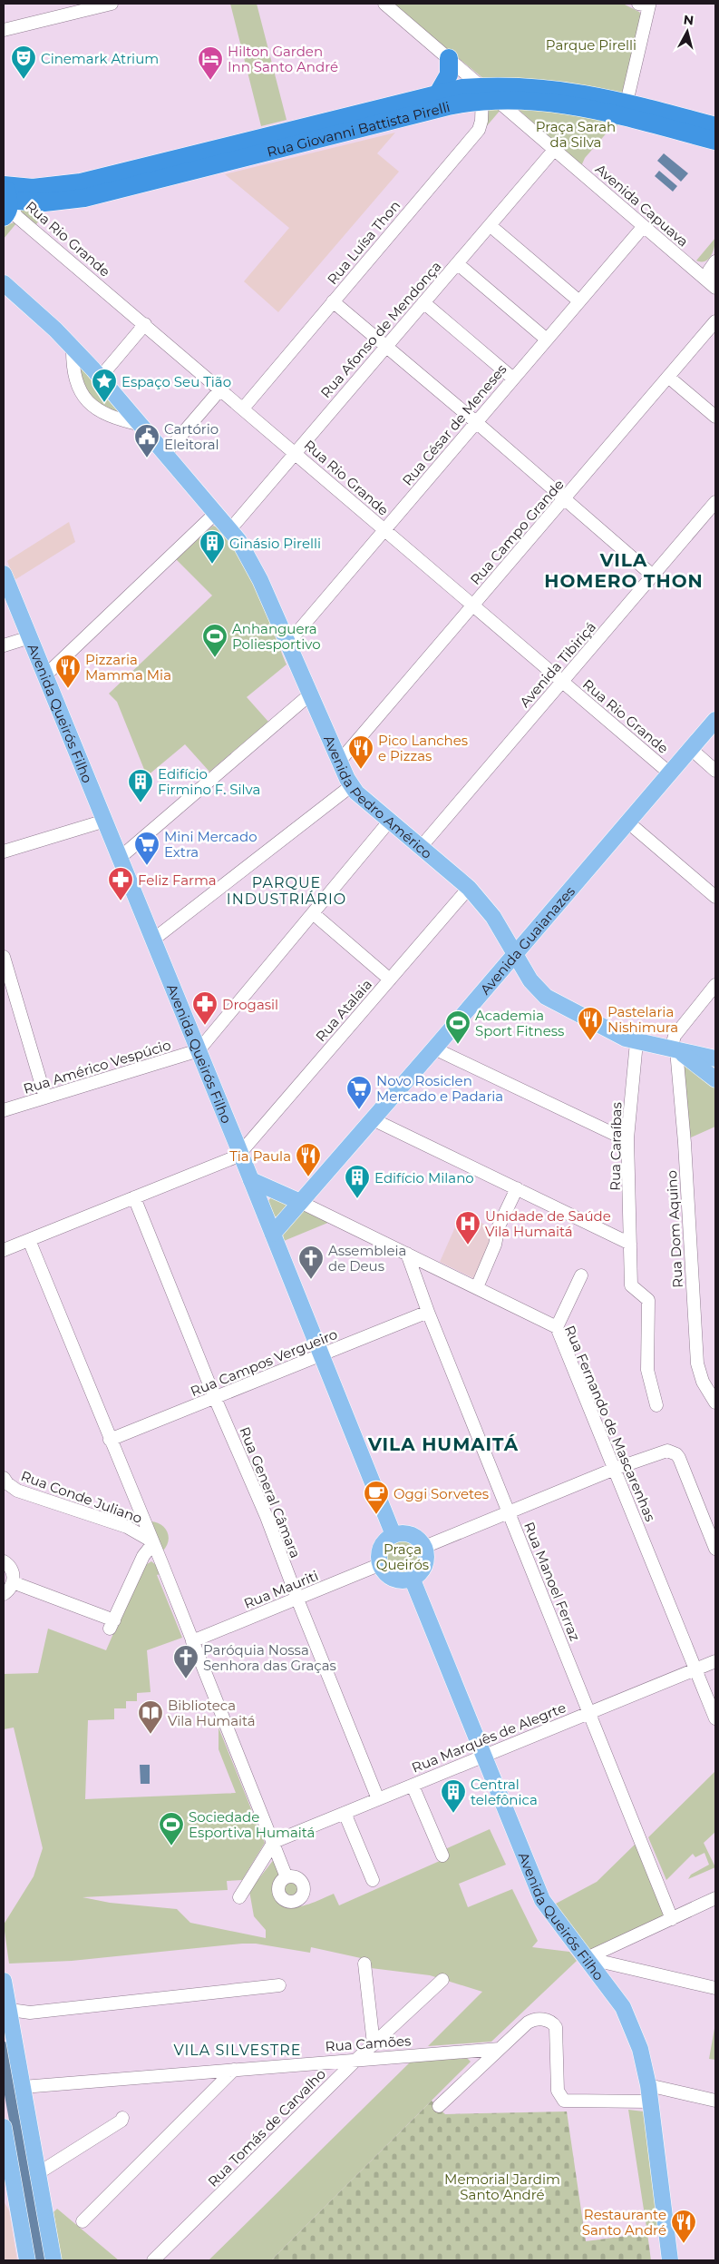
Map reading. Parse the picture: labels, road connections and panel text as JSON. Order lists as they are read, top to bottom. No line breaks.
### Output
{"streets":{"highway":["Rua Giovanni Battista Pirelli"],"main road":["Avenida Queirós Filho","Avenida Pedro Américo","Avenida Guaianazes"],"street":["Avenida Capuava","Rua Rio Grande","Rua Luísa Thon","Rua Afonso de Mendonça","Rua César de Meneses","Rua Campo Grande","Avenida Tibiriçá","Rua Atalaia","Rua Américo Vespúcio","Rua Caraíbas","Rua Dom Aquino","Rua Campos Vergueiro","Rua Fernando de Mascarenhas","Rua General Câmara","Rua Conde Juliano","Rua Manoel Ferraz","Rua Mauriti","Rua Marquês de Alegrte","Rua Camões","Rua Tomás de Carvalho"]},"crossings":[["Rua Giovanni Battista Pirelli","Avenida Capuava"],["Rua Giovanni Battista Pirelli","Rua Rio Grande"],["Rua Giovanni Battista Pirelli","Rua Luísa Thon"],["Avenida Capuava","Rua Luísa Thon"],["Avenida Capuava","Rua Afonso de Mendonça"],["Avenida Capuava","Rua César de Meneses"],["Rua Rio Grande","Rua Luísa Thon"],["Rua Rio Grande","Rua Afonso de Mendonça"],["Rua Rio Grande","Rua César de Meneses"],["Rua Rio Grande","Rua Campo Grande"],["Rua Rio Grande","Avenida Tibiriçá"],["Rua Rio Grande","Avenida Guaianazes"],["Rua Afonso de Mendonça","Avenida Pedro Américo"],["Rua César de Meneses","Avenida Pedro Américo"],["Rua Campo Grande","Avenida Pedro Américo"],["Avenida Tibiriçá","Avenida Pedro Américo"],["Avenida Queirós Filho","Avenida Guaianazes"],["Avenida Queirós Filho","Rua Atalaia"],["Avenida Queirós Filho","Rua Américo Vespúcio"],["Avenida Queirós Filho","Rua Campos Vergueiro"],["Avenida Queirós Filho","Rua Mauriti"],["Avenida Queirós Filho","Rua Marquês de Alegrte"],["Avenida Pedro Américo","Avenida Guaianazes"],["Avenida Pedro Américo","Rua Atalaia"],["Avenida Pedro Américo","Rua Caraíbas"],["Avenida Pedro Américo","Rua Dom Aquino"],["Avenida Guaianazes","Rua Fernando de Mascarenhas"],["Rua Campos Vergueiro","Rua General Câmara"],["Rua Campos Vergueiro","Rua Manoel Ferraz"],["Rua Fernando de Mascarenhas","Rua Manoel Ferraz"],["Rua Fernando de Mascarenhas","Rua Marquês de Alegrte"],["Rua General Câmara","Rua Mauriti"],["Rua General Câmara","Rua Marquês de Alegrte"],["Rua Manoel Ferraz","Rua Marquês de Alegrte"],["Rua Camões","Rua Tomás de Carvalho"]],"districts":["VILA HOMERO THON","PARQUE INDUSTRIÁRIO","VILA HUMAITÁ","VILA SILVESTRE"],"parks":["Parque Pirelli","Praça Sarah da Silva","Praça Queirós","Memorial Jardim Santo André"],"places":{"theatre":["Cinemark Atrium"],"hotel":["Hilton Garden Inn Santo André"],"place":["Espaço Seu Tião"],"public building":["Cartório Eleitoral"],"building":["Ginásio Pirelli","Edifício Firmino F. Silva","Edifício Milano","Central telefônica"],"sports":["Anhanguera Poliesportivo","Academia Sport Fitness","Sociedade Esportiva Humaitá"],"restaurant":["Pizzaria Mamma Mia","Pico Lanches e Pizzas","Pastelaria Nishimura","Tia Paula","Restaurante Santo André"],"supermarket":["Mini Mercado Extra","Novo Rosiclen Mercado e Padaria"],"pharmacy":["Feliz Farma","Drogasil"],"hospital":["Unidade de Saúde Vila Humaitá"],"church":["Assembleia de Deus","Paróquia Nossa Senhora das Graças"],"cafe":["Oggi Sorvetes"],"library":["Biblioteca Vila Humaitá"]},"north":"top"}
